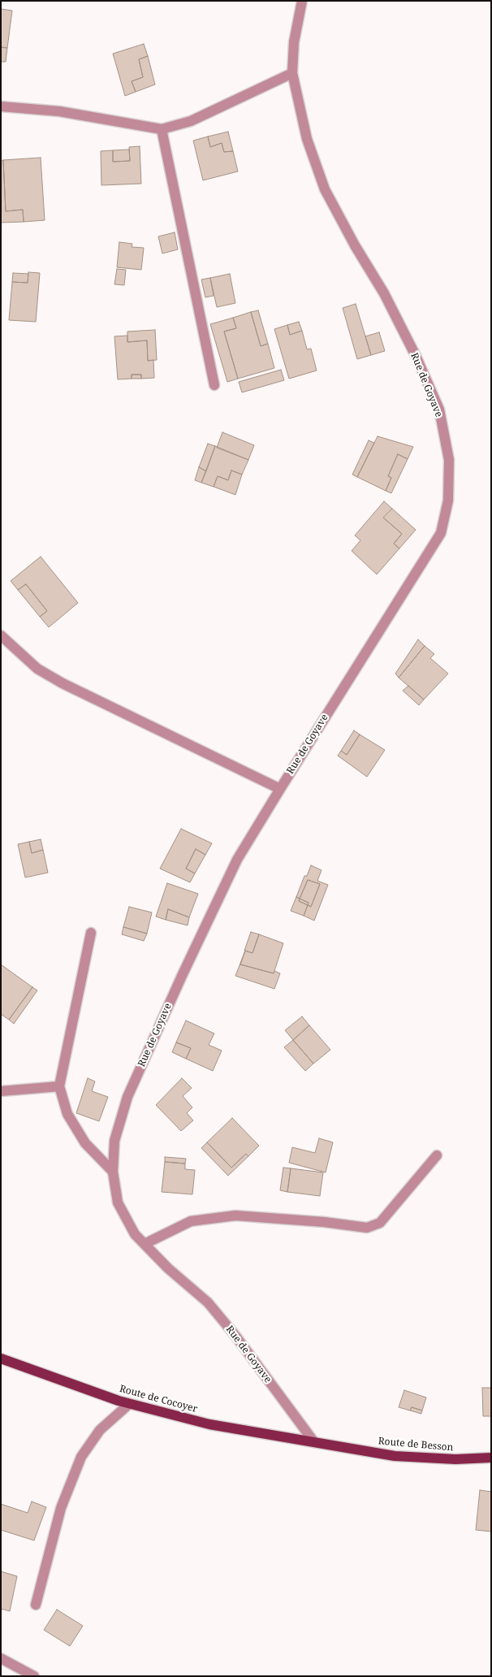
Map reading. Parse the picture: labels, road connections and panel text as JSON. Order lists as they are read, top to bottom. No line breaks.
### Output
{"streets":{"main road":["Route de Cocoyer","Route de Besson"],"street":["Rue de Goyave"]},"crossings":[["Rue de Goyave","Route de Cocoyer"],["Rue de Goyave","Route de Besson"],["Route de Cocoyer","Route de Besson"]]}
